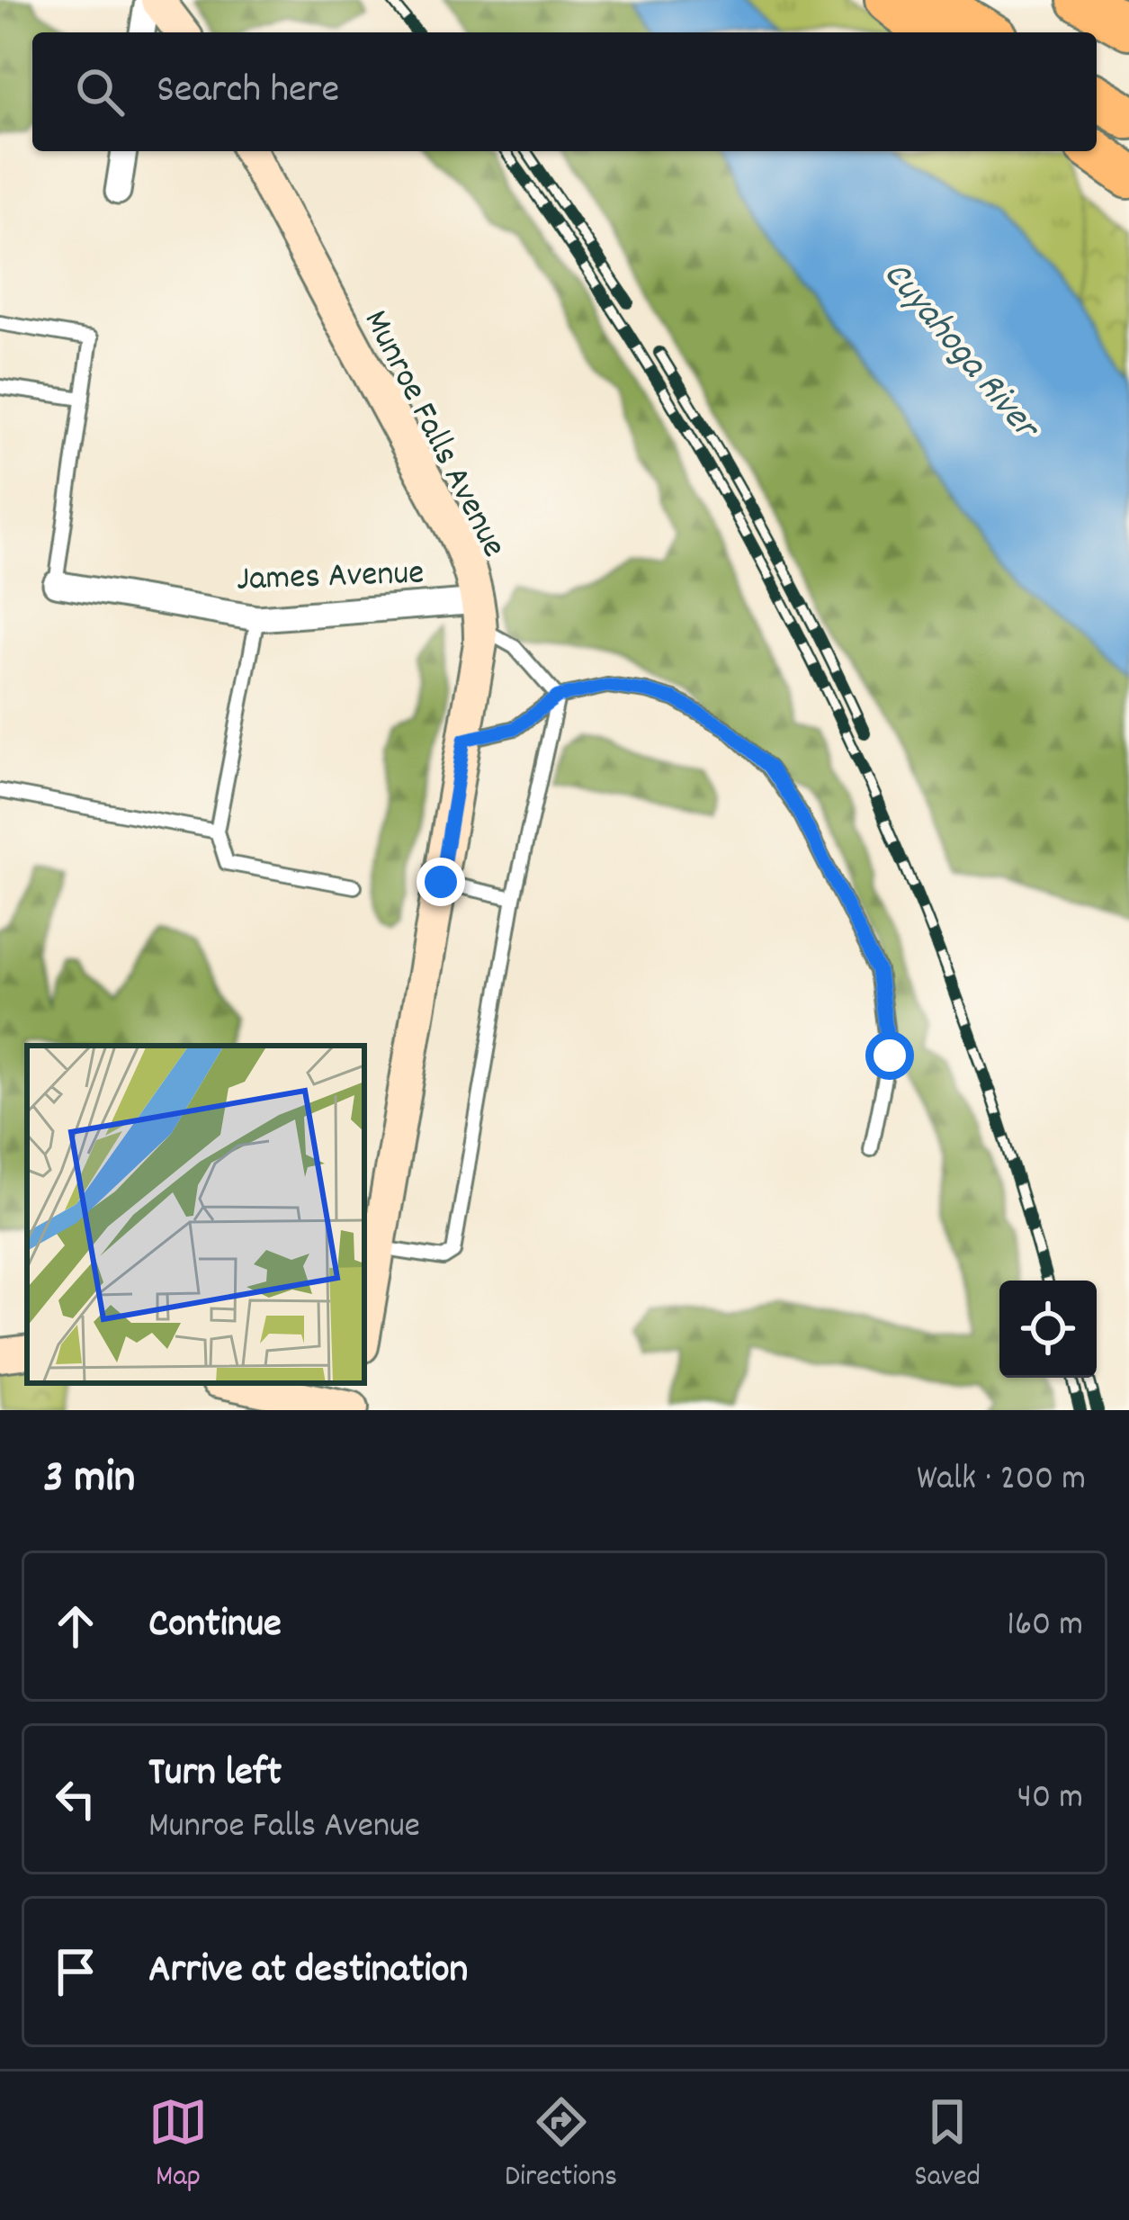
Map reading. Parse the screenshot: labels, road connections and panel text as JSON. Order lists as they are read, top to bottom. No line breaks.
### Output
{"streets":{"street":["Munroe Falls Avenue","James Avenue"]},"crossings":[["Munroe Falls Avenue","James Avenue"]],"water":["Cuyahoga River"],"page":{"search":"Search here","heading":["3 min","Walk · 200 m"],"list":[["Continue","160 m"],["Turn left","Munroe Falls Avenue","40 m"],"Arrive at destination"],"nav":["Map","Directions","Saved"]}}
